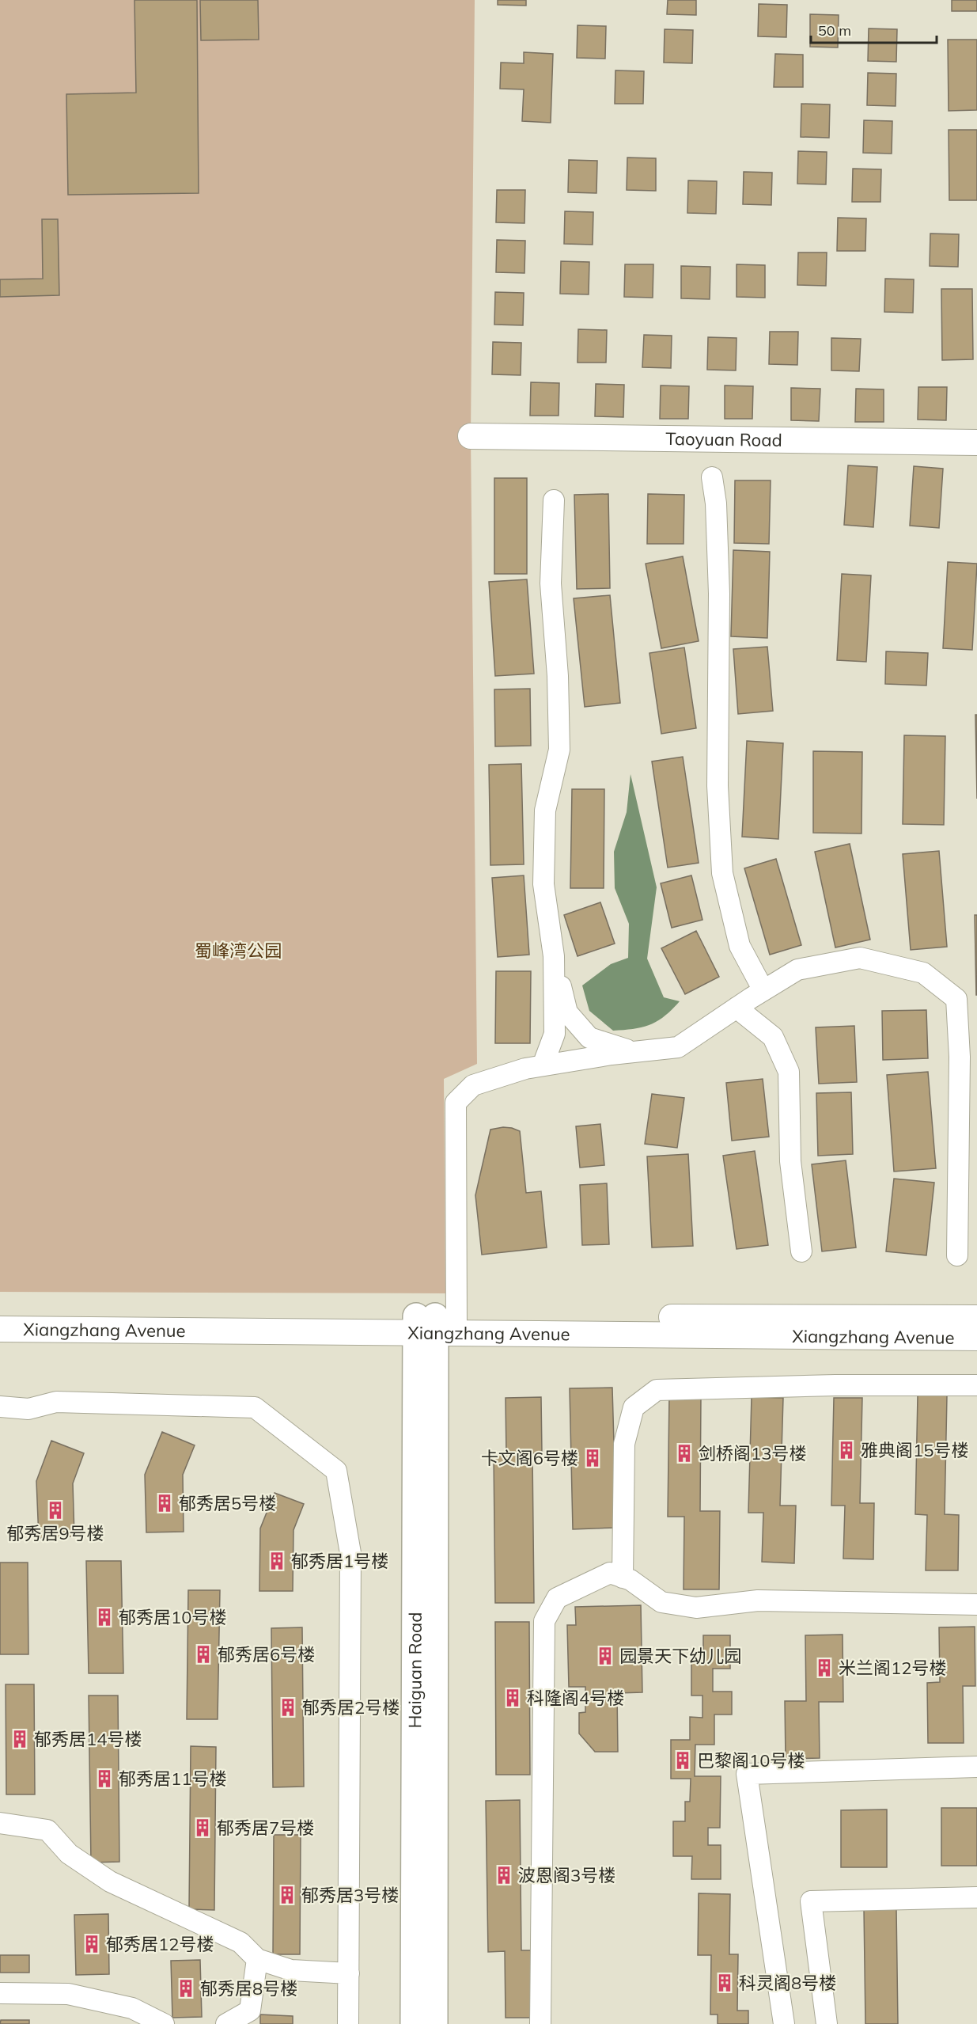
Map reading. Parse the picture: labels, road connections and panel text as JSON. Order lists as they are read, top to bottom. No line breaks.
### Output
{"streets":{"main road":["Haiguan Road"],"street":["Taoyuan Road","Xiangzhang Avenue"]},"crossings":[["Xiangzhang Avenue","Haiguan Road"]],"parks":["蜀峰湾公园"],"places":{"building":["雅典阁15号楼","剑桥阁13号楼","卡文阁6号楼","郁秀居5号楼","郁秀居9号楼","郁秀居1号楼","郁秀居10号楼","郁秀居6号楼","园景天下幼儿园","米兰阁12号楼","科隆阁4号楼","郁秀居2号楼","郁秀居14号楼","巴黎阁10号楼","郁秀居11号楼","郁秀居7号楼","波恩阁3号楼","郁秀居3号楼","郁秀居12号楼","科灵阁8号楼","郁秀居8号楼"]},"scale_bar":"50 m"}
